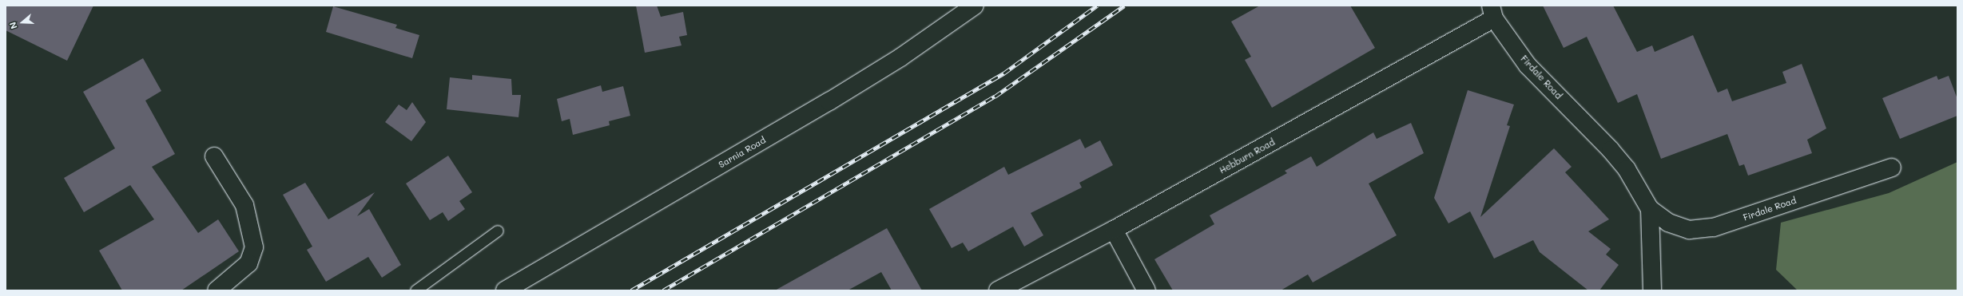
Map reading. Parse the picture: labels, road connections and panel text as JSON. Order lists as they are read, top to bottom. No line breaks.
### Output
{"streets":{"street":["Firdale Road","Sarnia Road","Hebburn Road"]},"crossings":[["Firdale Road","Hebburn Road"]],"north":"left"}
